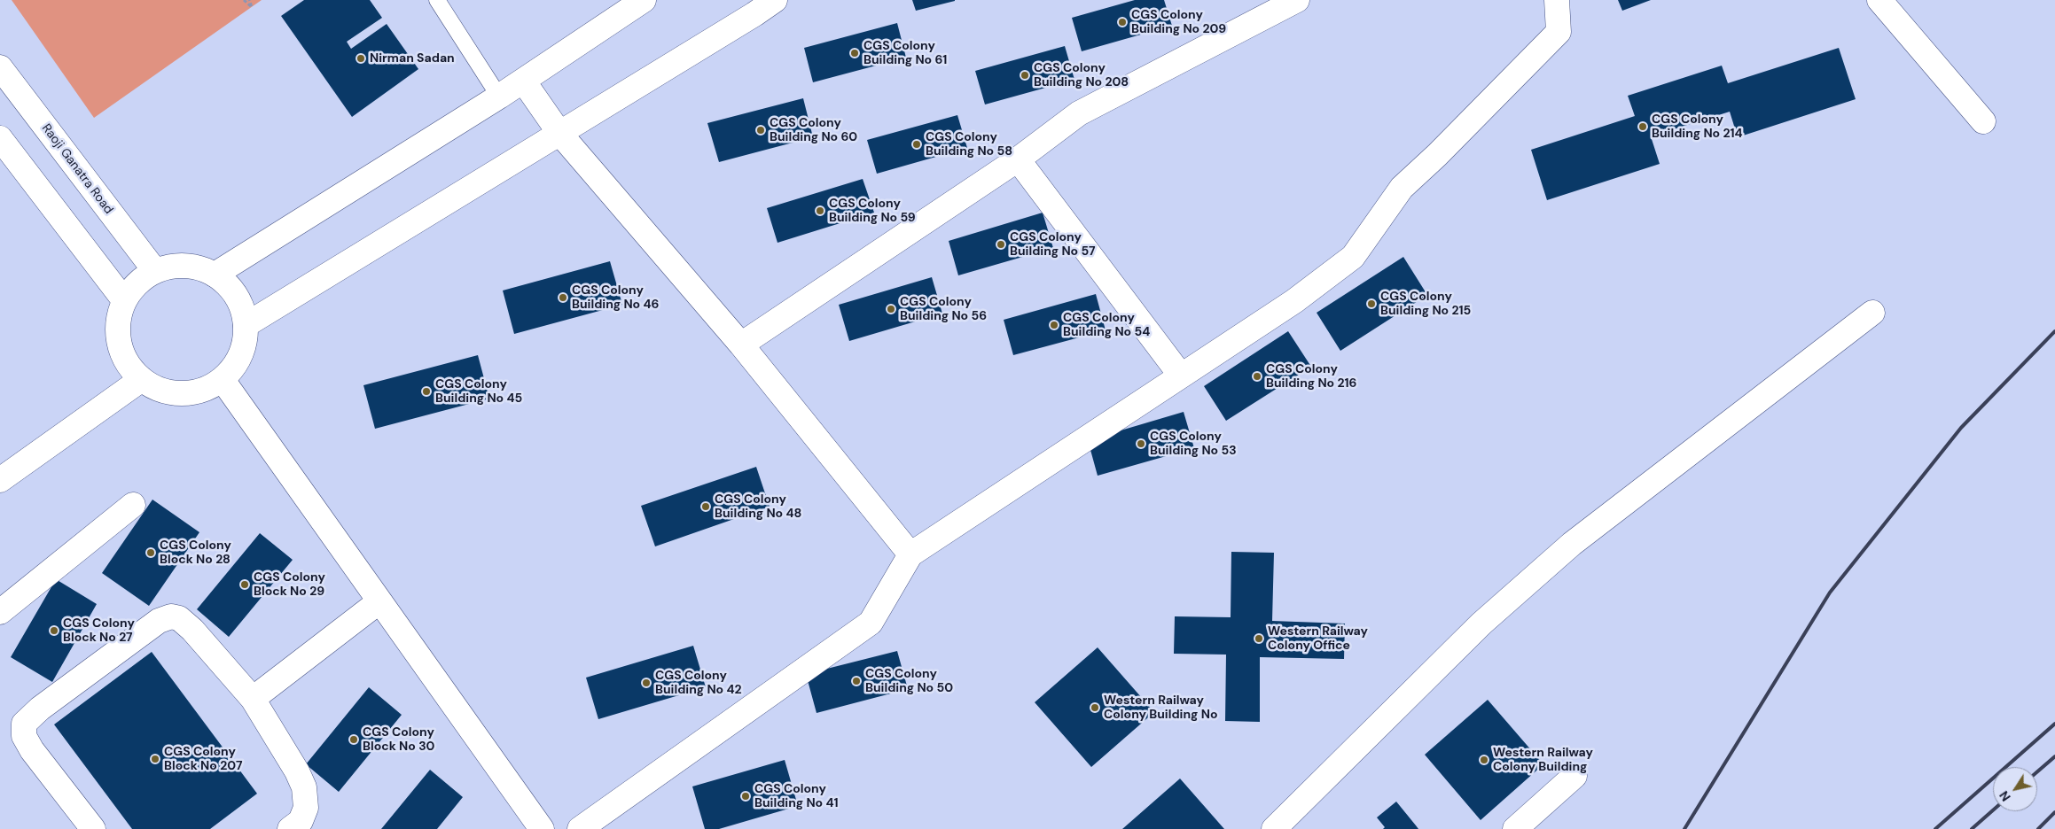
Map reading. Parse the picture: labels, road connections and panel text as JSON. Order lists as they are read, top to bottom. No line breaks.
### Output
{"streets":{"street":["Raoji Ganatra Road"]},"places":["CGS Colony Building No 209","CGS Colony Building No 61","Nirman Sadan","CGS Colony Building No 208","CGS Colony Building No 214","CGS Colony Building No 60","CGS Colony Building No 58","CGS Colony Building No 59","CGS Colony Building No 57","CGS Colony Building No 46","CGS Colony Building No 215","CGS Colony Building No 56","CGS Colony Building No 54","CGS Colony Building No 216","CGS Colony Building No 45","CGS Colony Building No 53","CGS Colony Building No 48","CGS Colony Block No 28","CGS Colony Block No 29","CGS Colony Block No 27","Western Railway Colony Office","CGS Colony Building No 50","CGS Colony Building No 42","Western Railway Colony Building No","CGS Colony Block No 30","CGS Colony Block No 207","Western Railway Colony Building","CGS Colony Building No 41"],"north":"bottom left"}
